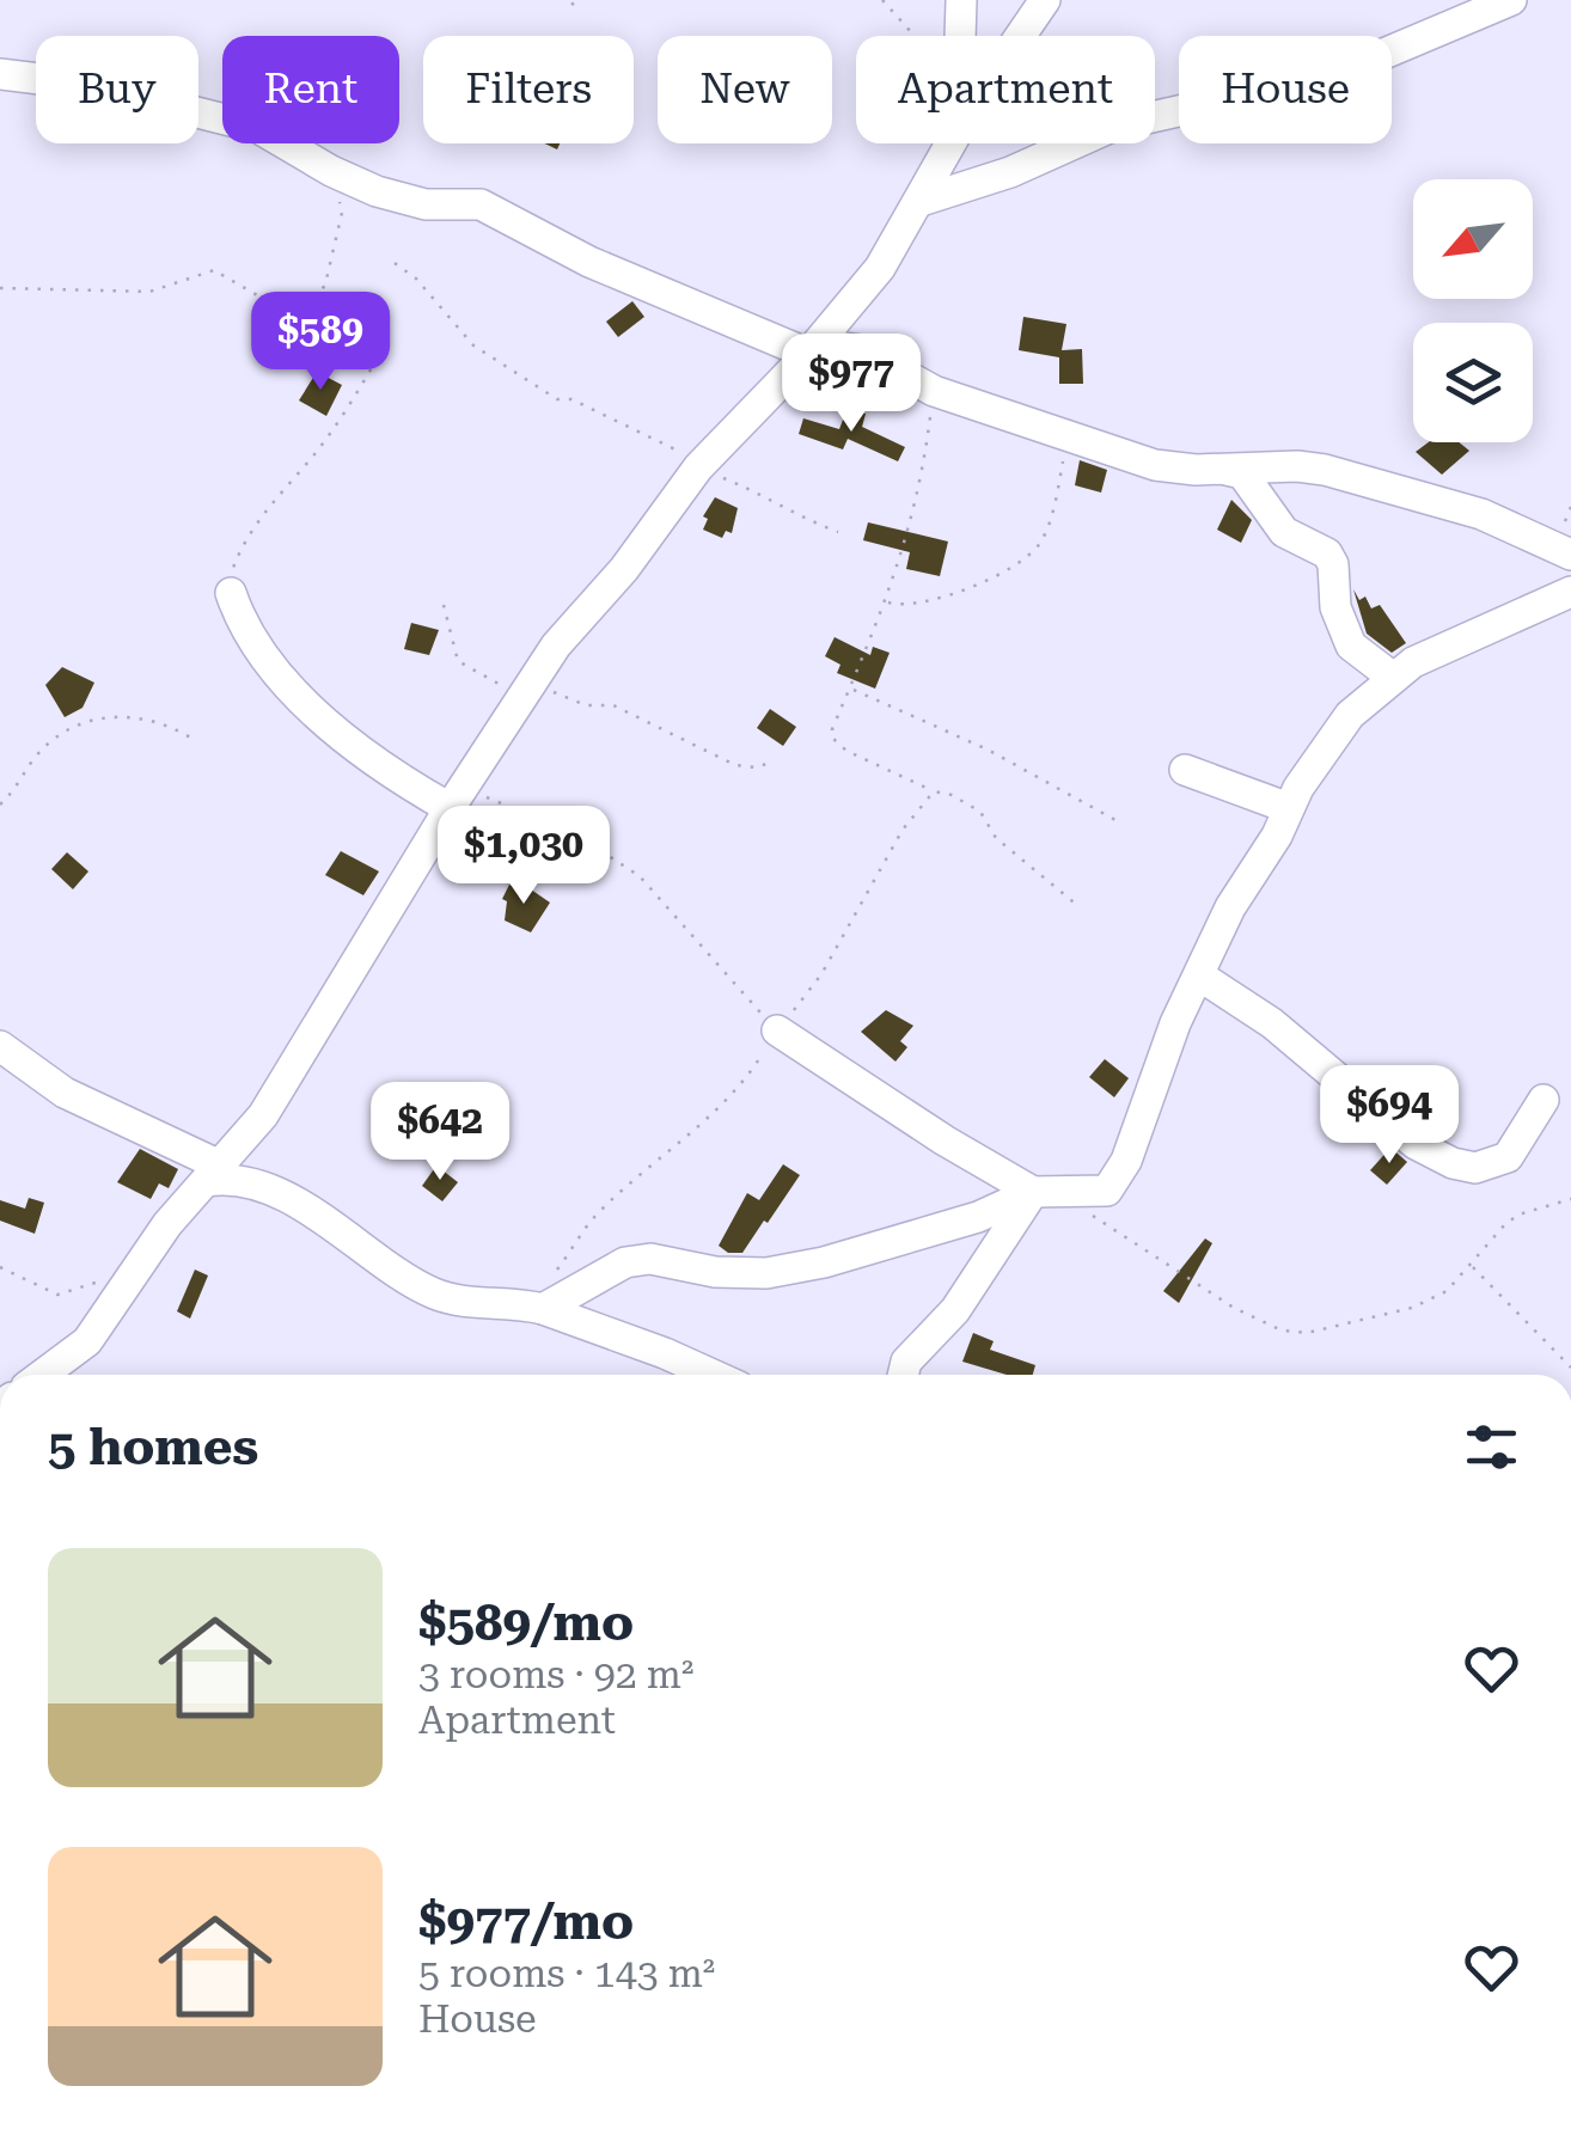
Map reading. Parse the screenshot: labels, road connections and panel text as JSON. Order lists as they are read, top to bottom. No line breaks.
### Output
{"north":"bottom left","page":{"chip":["Buy","Rent","Filters","New","Apartment","House"],"price":["$589","$977","$1,030","$694","$642"],"heading":"5 homes","list":[{"name":"$589/mo","note":"3 rooms · 92 m² · Apartment"},{"name":"$977/mo","note":"5 rooms · 143 m² · House"}]}}
